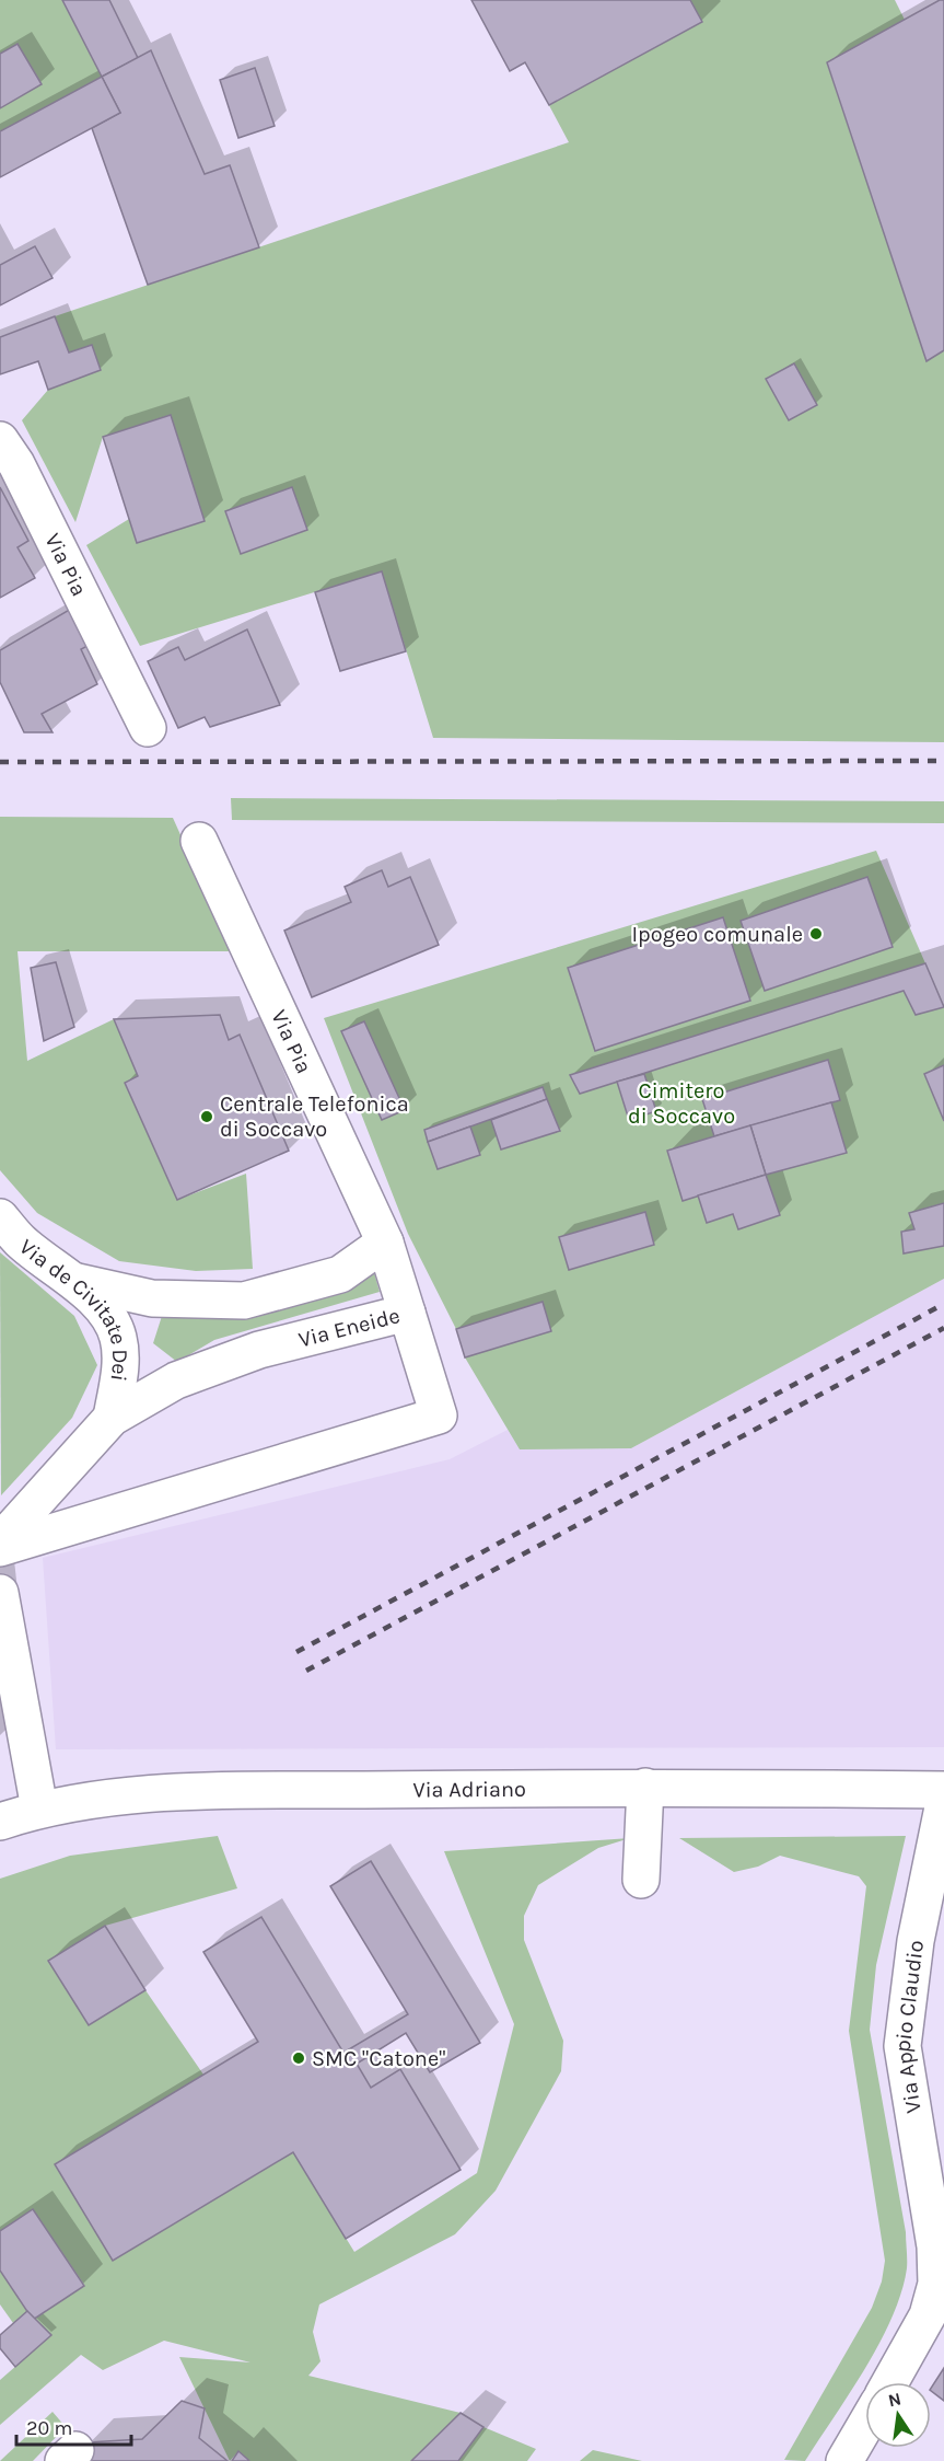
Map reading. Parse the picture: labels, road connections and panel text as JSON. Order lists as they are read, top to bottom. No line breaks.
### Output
{"streets":{"street":["Via Pia","Via de Civitate Dei","Via Eneide","Via Adriano","Via Appio Claudio"]},"crossings":[["Via Pia","Via Eneide"],["Via de Civitate Dei","Via Eneide"]],"parks":["Cimitero di Soccavo"],"places":["Ipogeo comunale","Centrale Telefonica di Soccavo","SMC \"Catone\""],"scale_bar":"20 m","north":"top"}
